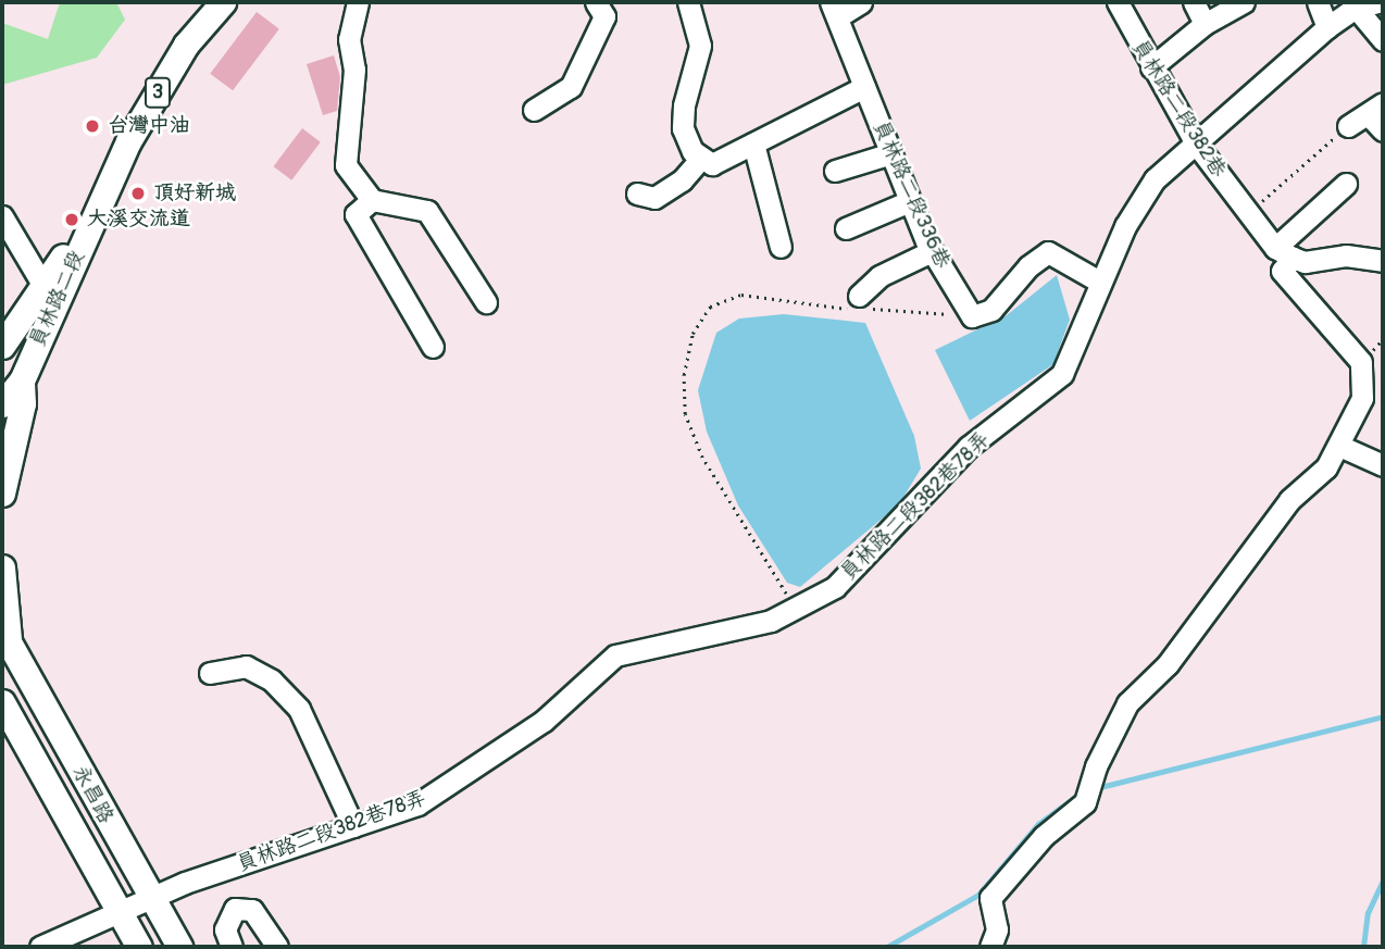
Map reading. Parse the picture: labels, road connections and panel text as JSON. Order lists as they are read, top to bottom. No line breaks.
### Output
{"streets":{"main road":["3","員林路二段","永昌路"],"street":["員林路二段382巷","員林路二段336巷","員林路二段382巷78弄"]},"crossings":[["員林路二段382巷","員林路二段382巷78弄"],["員林路二段382巷78弄","永昌路"]],"places":["台灣中油","頂好新城","大溪交流道"]}
